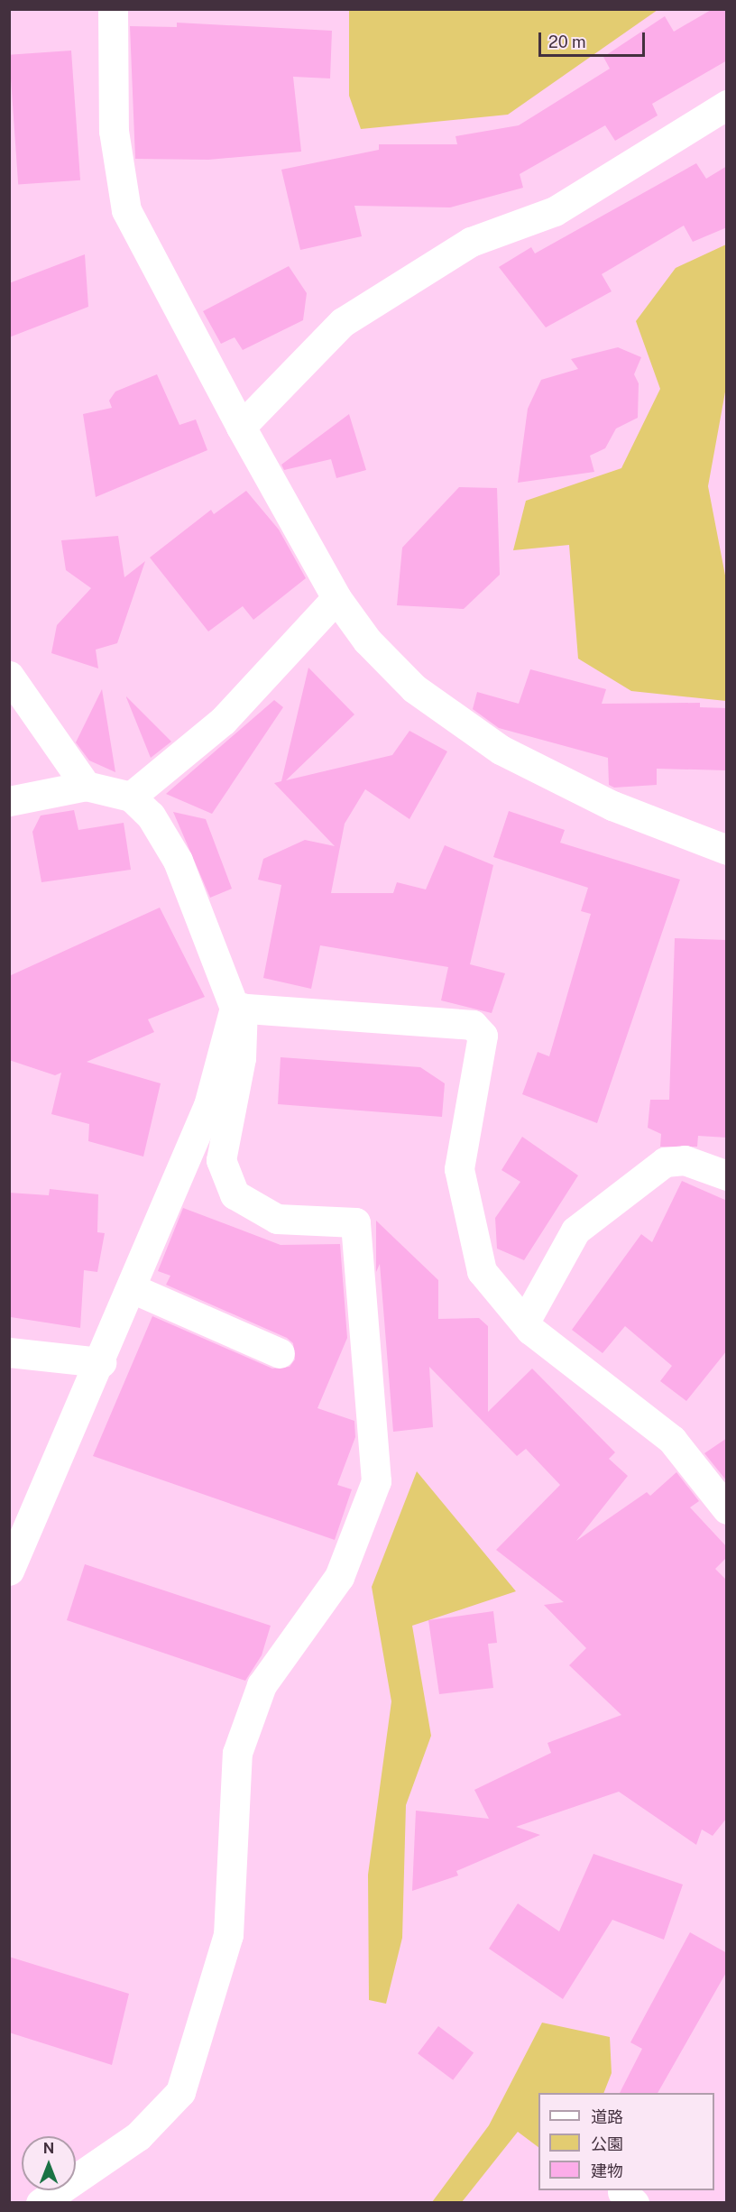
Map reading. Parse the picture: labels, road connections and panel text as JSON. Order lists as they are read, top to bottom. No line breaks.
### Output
{"legend":["道路","公園","建物"],"scale_bar":"20 m","north":"top"}
